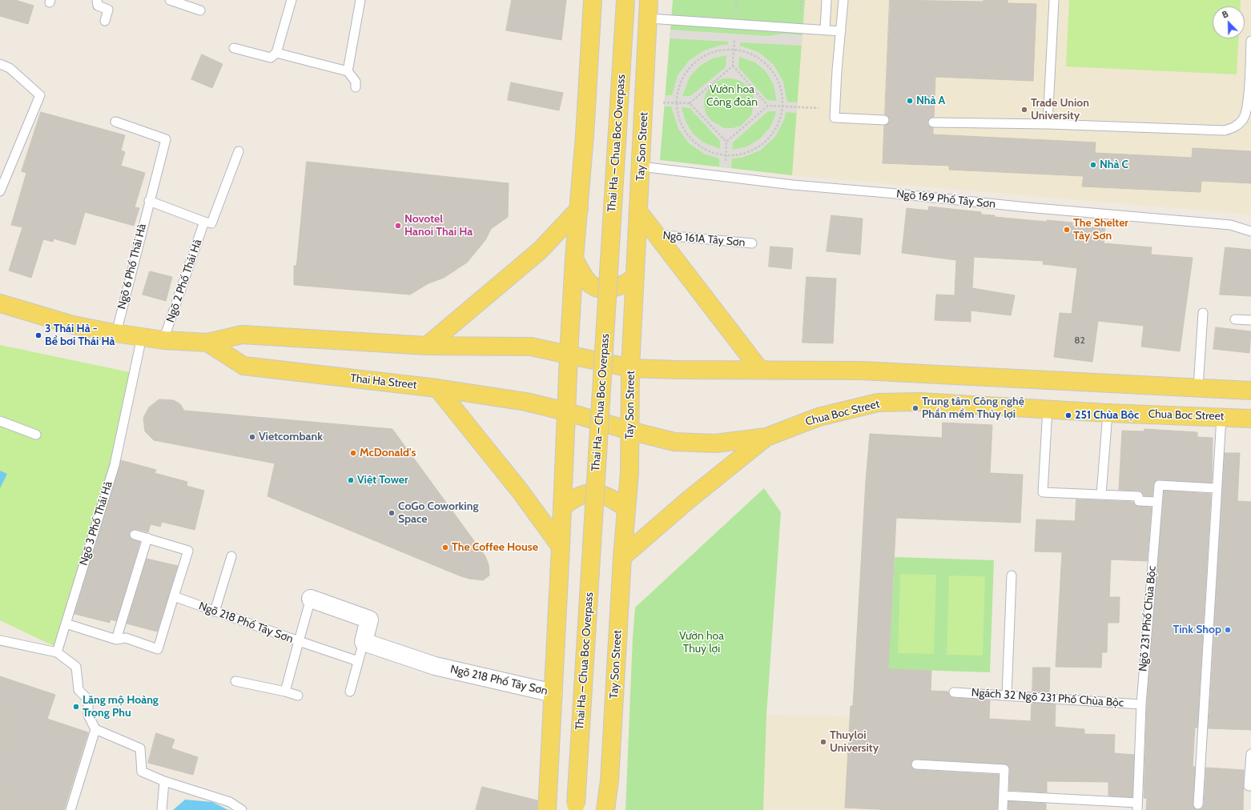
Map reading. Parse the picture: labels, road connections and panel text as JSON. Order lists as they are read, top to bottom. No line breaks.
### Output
{"streets":{"main road":["Thai Ha – Chua Boc Overpass","Tay Son Street","Thai Ha Street","Chua Boc Street"],"street":["Ngõ 218 Phố Tây Sơn"],"lane":["Ngõ 169 Phố Tây Sơn","Ngõ 161A Tây Sơn","Ngõ 6 Phố Thái Hà","Ngõ 2 Phố Thái Hà","Ngõ 3 Phố Thái Hà","Ngõ 231 Phố Chùa Bộc","Ngách 32 Ngõ 231 Phố Chùa Bộc"]},"crossings":[["Tay Son Street","Ngõ 169 Phố Tây Sơn"],["Tay Son Street","Thai Ha Street"],["Tay Son Street","Chua Boc Street"],["Thai Ha Street","Chua Boc Street"],["Ngõ 231 Phố Chùa Bộc","Ngách 32 Ngõ 231 Phố Chùa Bộc"]],"parks":["Vườn hoa Công đoàn","Vườn hoa Thuỷ lợi"],"places":["Nhà A","Trade Union University","Nhà C","Novotel Hanoi Thai Ha","The Shelter Tây Sơn","3 Thái Hà - Bể bơi Thái Hà","Trung tâm Công nghệ Phần mềm Thủy lợi","251 Chùa Bộc","Vietcombank","McDonald's","Việt Tower","CoGo Coworking Space","The Coffee House","Tink Shop","Lăng mộ Hoàng Trọng Phu","Thuyloi University"],"house_numbers":["82"],"north":"top left"}
